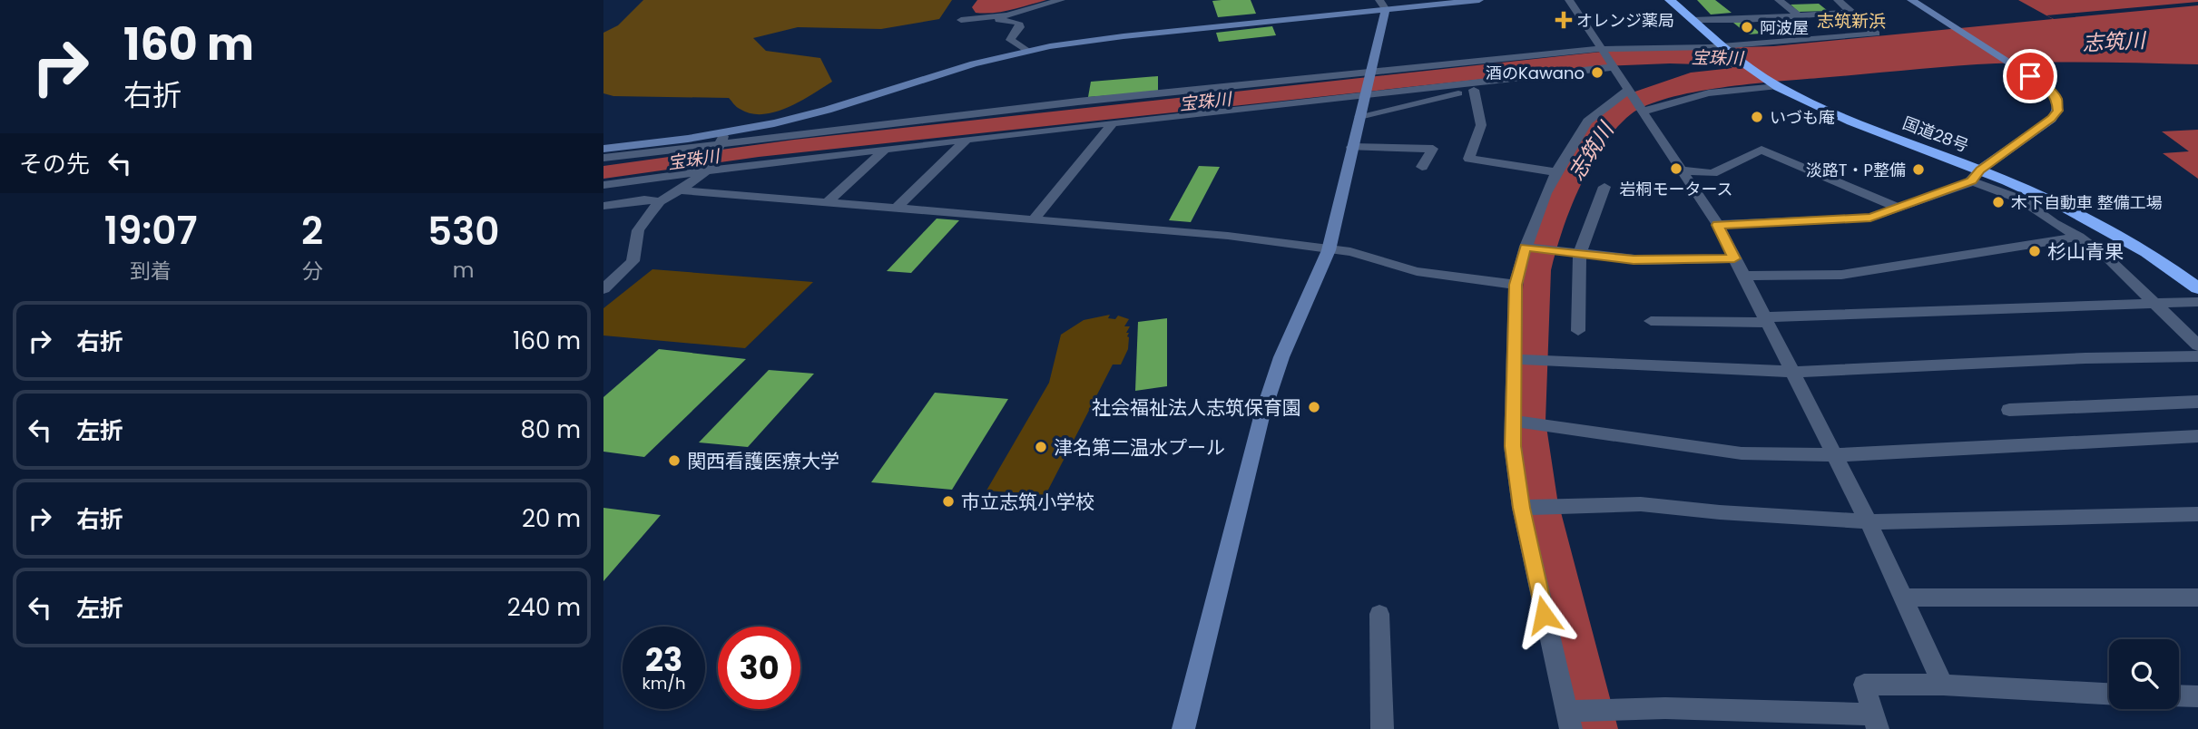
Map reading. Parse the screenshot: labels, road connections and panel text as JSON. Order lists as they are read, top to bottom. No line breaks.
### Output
{"streets":{"highway":["国道28号"]},"districts":["志筑新浜"],"water":["志筑川","宝珠川"],"places":{"health":["オレンジ薬局"],"other":["阿波屋","酒のKawano","いづも庵","岩桐モータース","淡路T・P整備","木下自動車 整備工場","杉山青果","社会福祉法人志筑保育園","津名第二温水プール","関西看護医療大学","市立志筑小学校"]},"page":{"turn":["160 m","右折"],"then":"その先","eta":["19:07","到着","2","分","530","m"],"list":[{"name":"右折","value":"160 m"},{"name":"左折","value":"80 m"},{"name":"右折","value":"20 m"},{"name":"左折","value":"240 m"}],"speed":"23 km/h","limit":"30"}}
